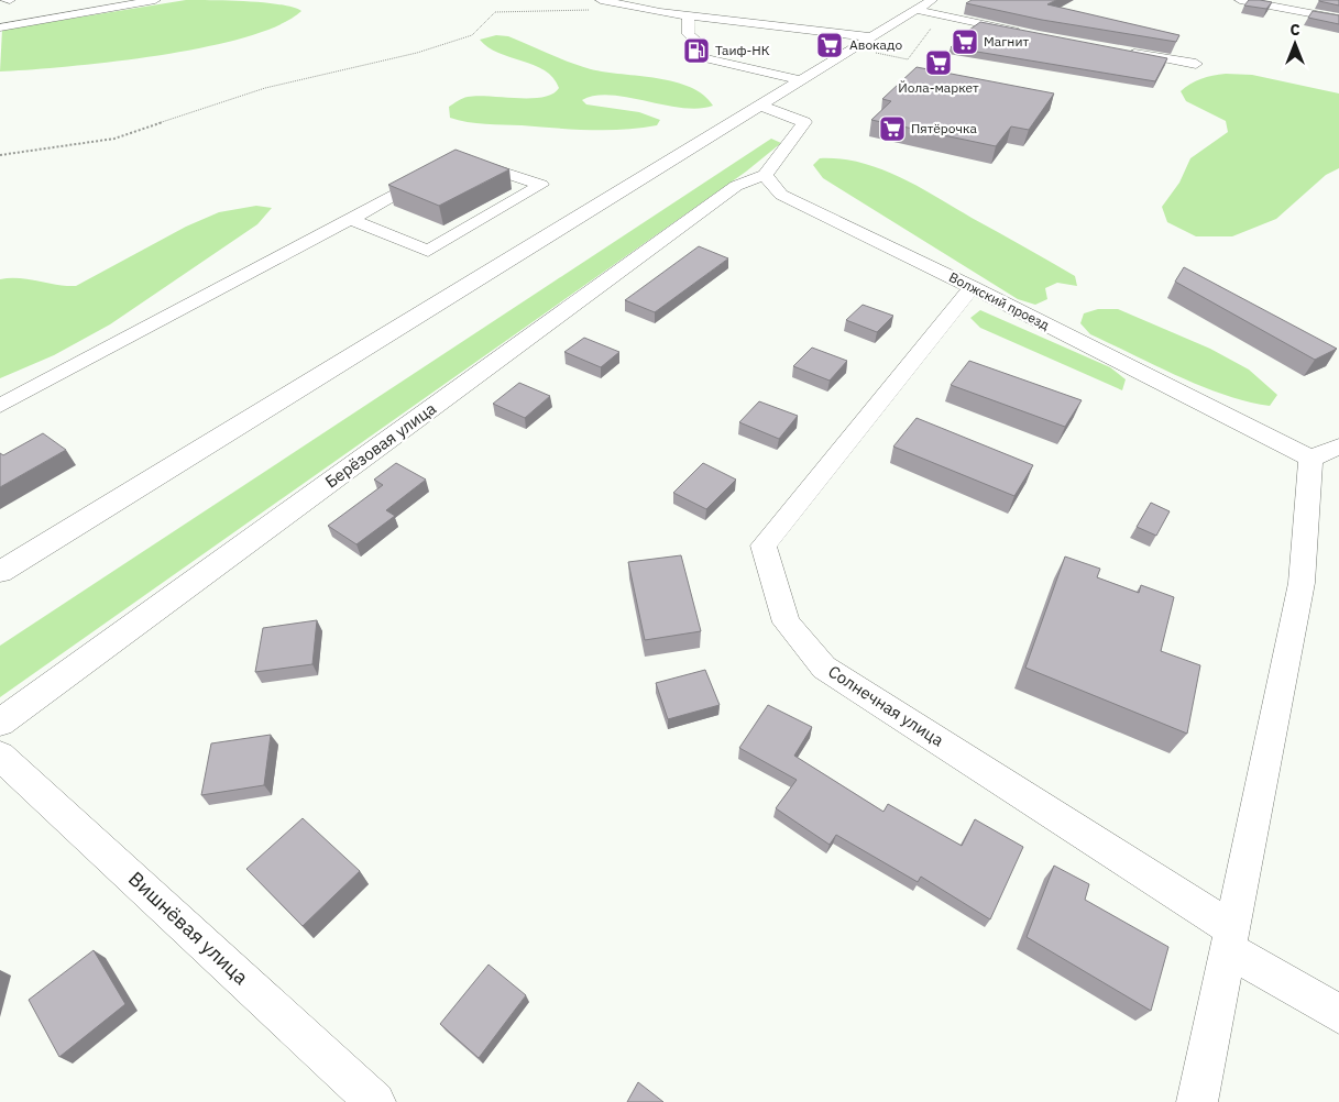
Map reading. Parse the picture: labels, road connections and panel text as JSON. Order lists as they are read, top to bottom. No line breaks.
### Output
{"streets":{"street":["Волжский проезд","Берёзовая улица","Солнечная улица","Вишнёвая улица"]},"crossings":[["Волжский проезд","Берёзовая улица"],["Волжский проезд","Солнечная улица"]],"places":{"supermarket":["Магнит","Авокадо","Йола-маркет","Пятёрочка"],"fuel station":["Таиф-НК"]},"north":"top"}
